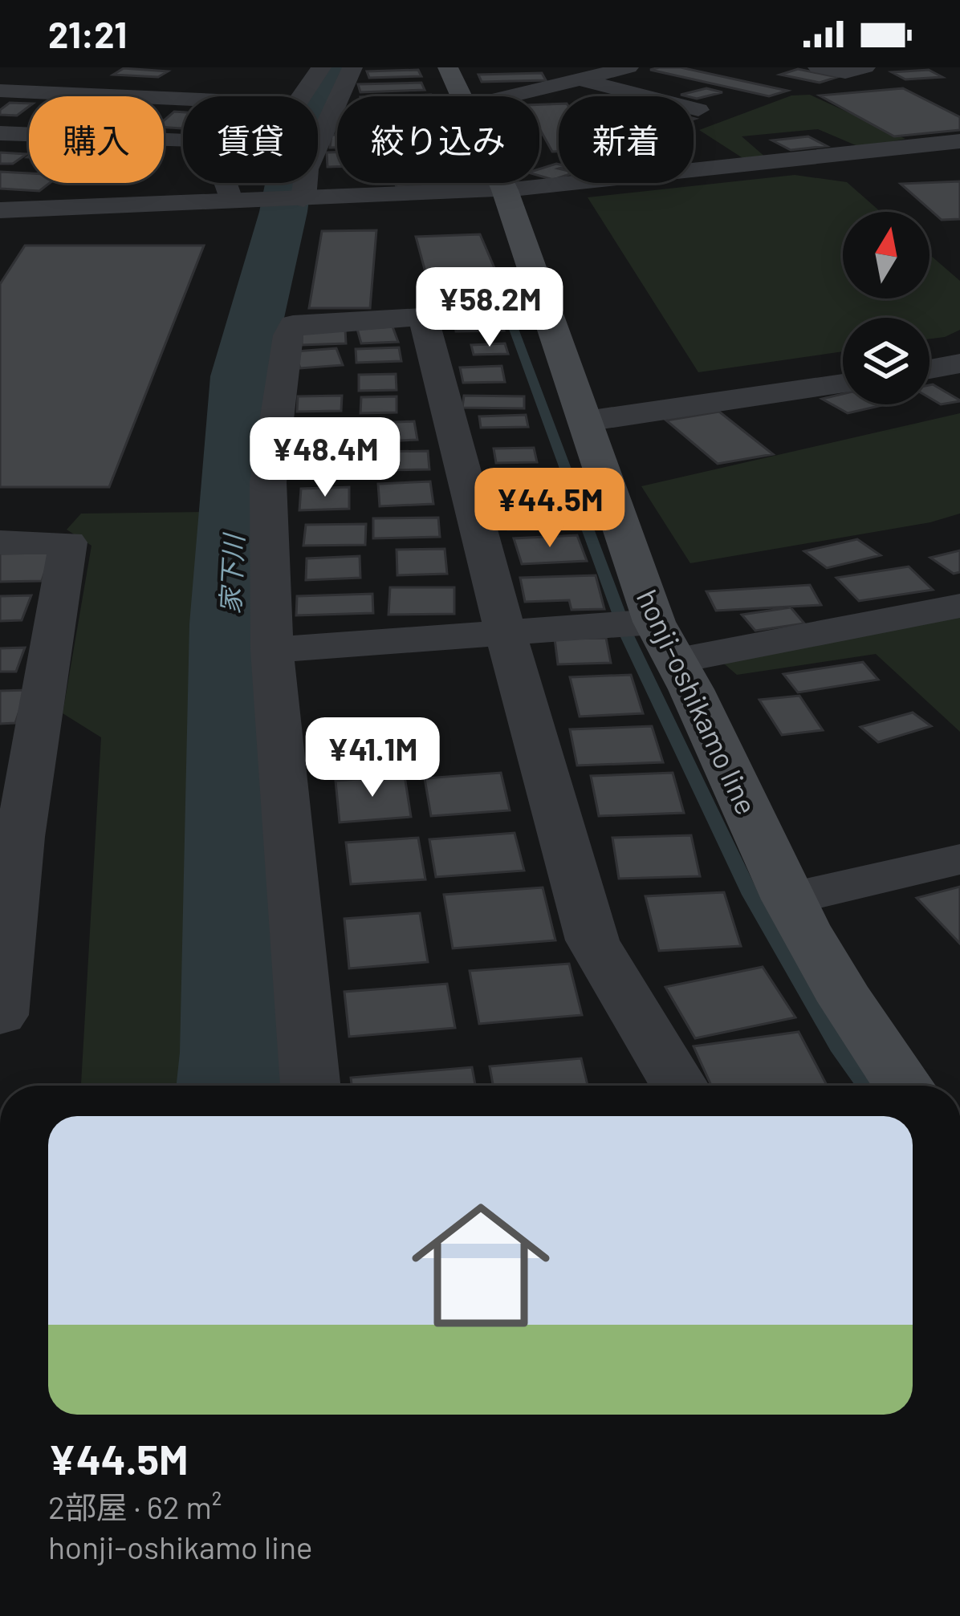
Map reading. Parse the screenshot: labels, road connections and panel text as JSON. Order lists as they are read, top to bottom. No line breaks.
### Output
{"streets":{"main road":["honji-oshikamo line"]},"water":["家下川"],"north":"top","page":{"status":"21:21","chip":["購入","賃貸","絞り込み","新着"],"price":["¥58.2M","¥48.4M","¥44.5M","¥41.1M"],"list":[{"name":"¥44.5M","note":"2部屋 · 62 m² · honji-oshikamo line"}]}}
